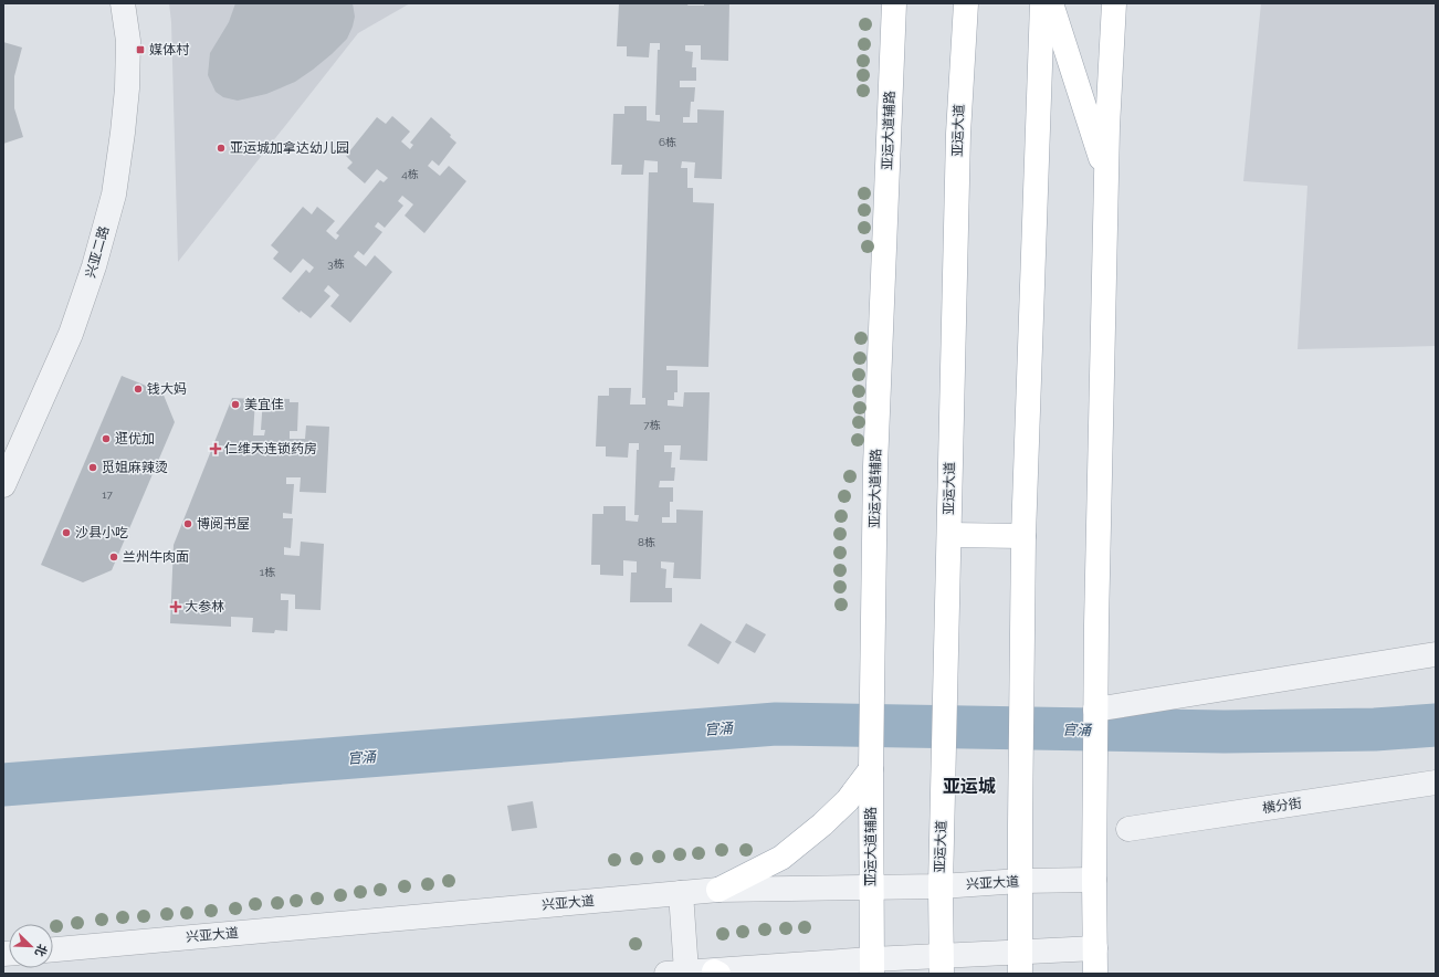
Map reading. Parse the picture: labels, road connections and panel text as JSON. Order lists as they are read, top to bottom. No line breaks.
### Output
{"streets":{"main road":["亚运大道辅路","亚运大道"],"street":["兴亚二路","横分街","兴亚大道"]},"crossings":[["亚运大道辅路","兴亚大道"],["亚运大道","兴亚大道"]],"districts":["亚运城"],"water":["官涌"],"places":{"transit":["媒体村"],"other":["亚运城加拿达幼儿园","钱大妈","美宜佳","逛优加","觅姐麻辣烫","博阅书屋","沙县小吃","兰州牛肉面"],"health":["仁维天连锁药房","大参林"]},"house_numbers":["6栋","4栋","3栋","7栋","17","8栋","1栋"],"north":"bottom right"}
